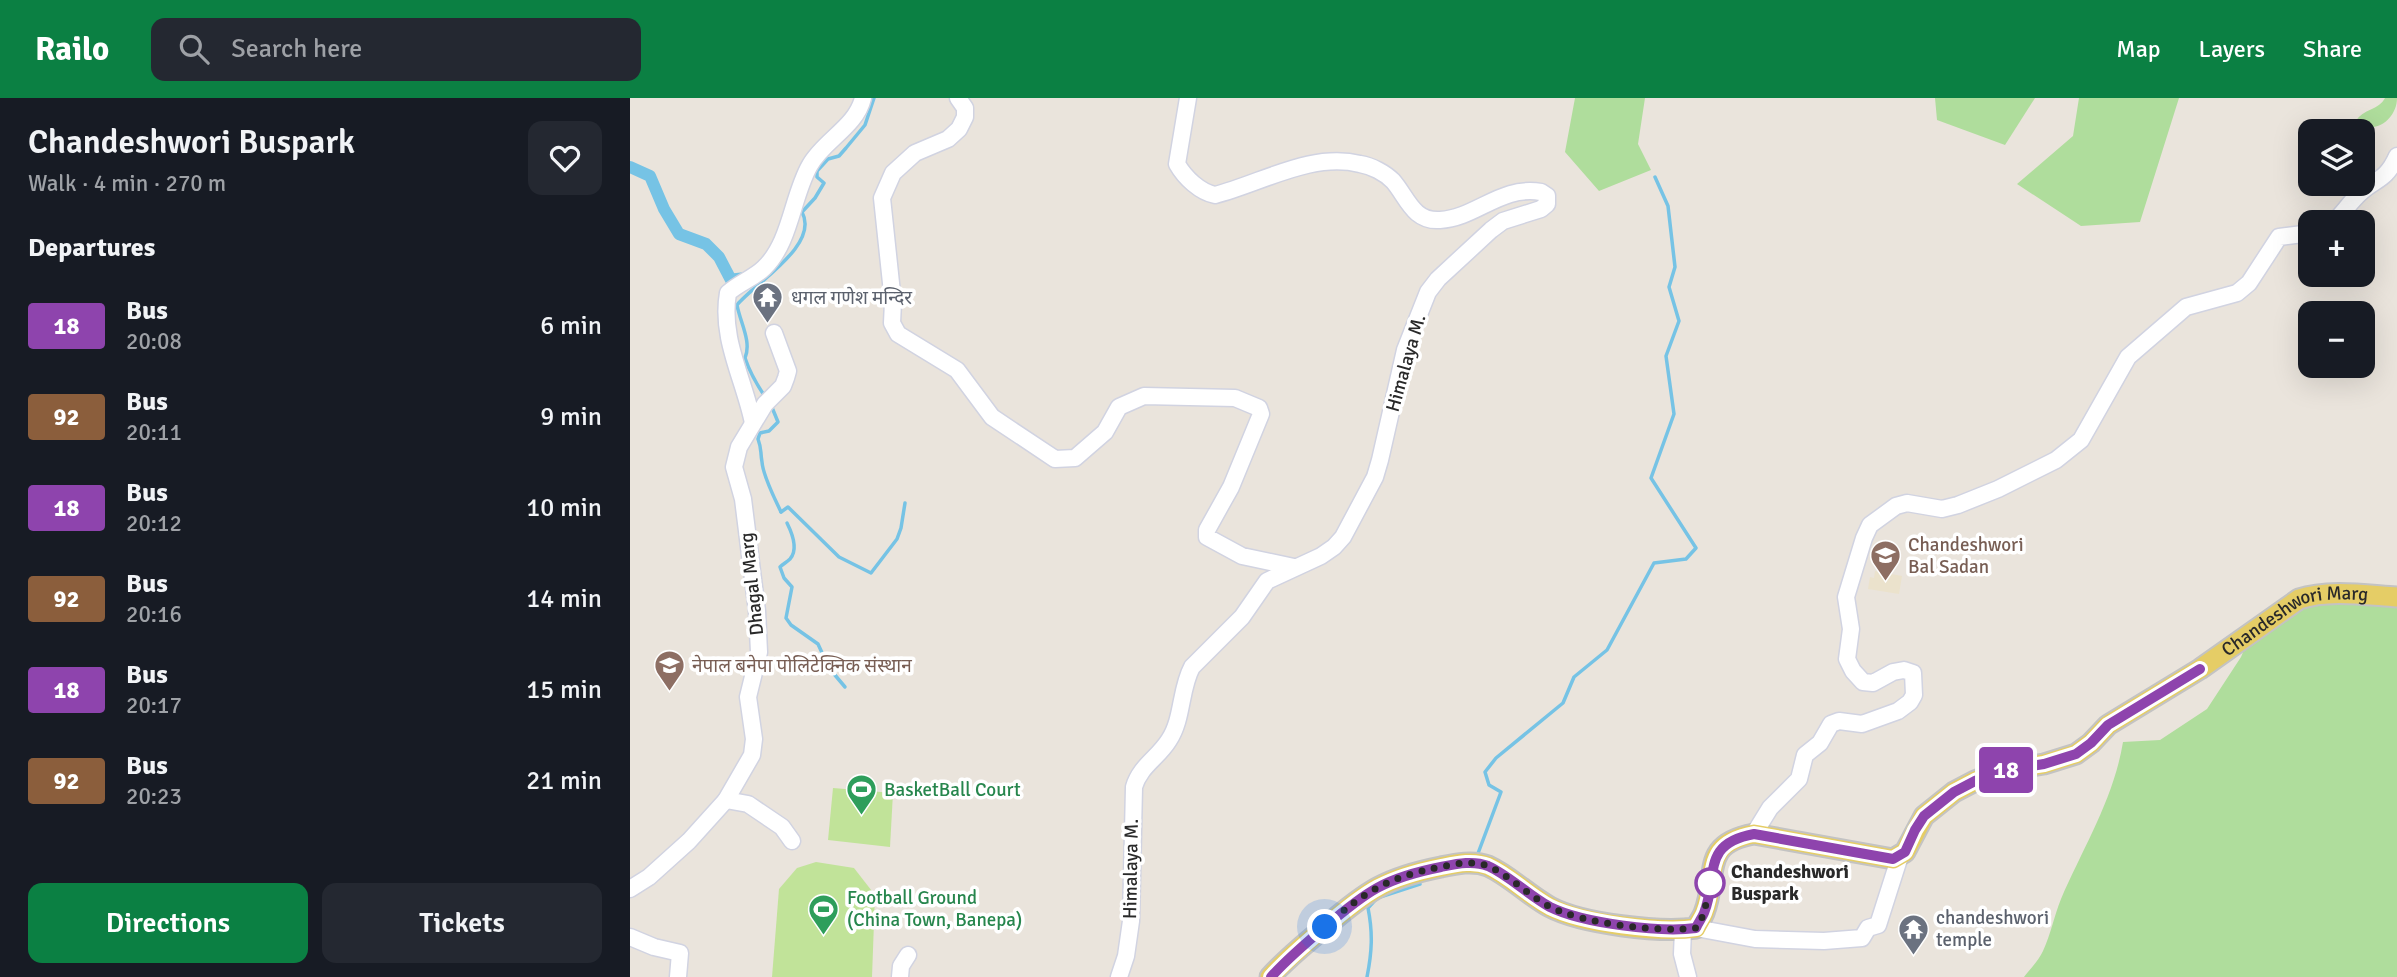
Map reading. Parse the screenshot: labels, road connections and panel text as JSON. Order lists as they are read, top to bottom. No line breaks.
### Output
{"streets":{"main road":["Chandeshwori Marg"],"street":["Himalaya M.","Dhagal Marg"]},"places":{"temple":["धगल गणेश मन्दिर","chandeshwori temple"],"school or university":["Chandeshwori Bal Sadan","नेपाल बनेपा पोलिटेक्निक संस्थान"],"sports":["BasketBall Court","Football Ground (China Town, Banepa)"],"other":["Chandeshwori Buspark"]},"lines":["bus line 18"],"page":{"header":"Railo","search":"Search here","nav":["Map","Layers","Share"],"heading":[["Chandeshwori Buspark","Walk · 4 min · 270 m"],"Departures"],"on_map":"18","map_buttons":["+","−"],"list":[{"mark":"18","name":"Bus","note":"20:08","value":"6 min"},{"mark":"92","name":"Bus","note":"20:11","value":"9 min"},{"mark":"18","name":"Bus","note":"20:12","value":"10 min"},{"mark":"92","name":"Bus","note":"20:16","value":"14 min"},{"mark":"18","name":"Bus","note":"20:17","value":"15 min"},{"mark":"92","name":"Bus","note":"20:23","value":"21 min"}],"buttons":["Directions","Tickets"]}}
